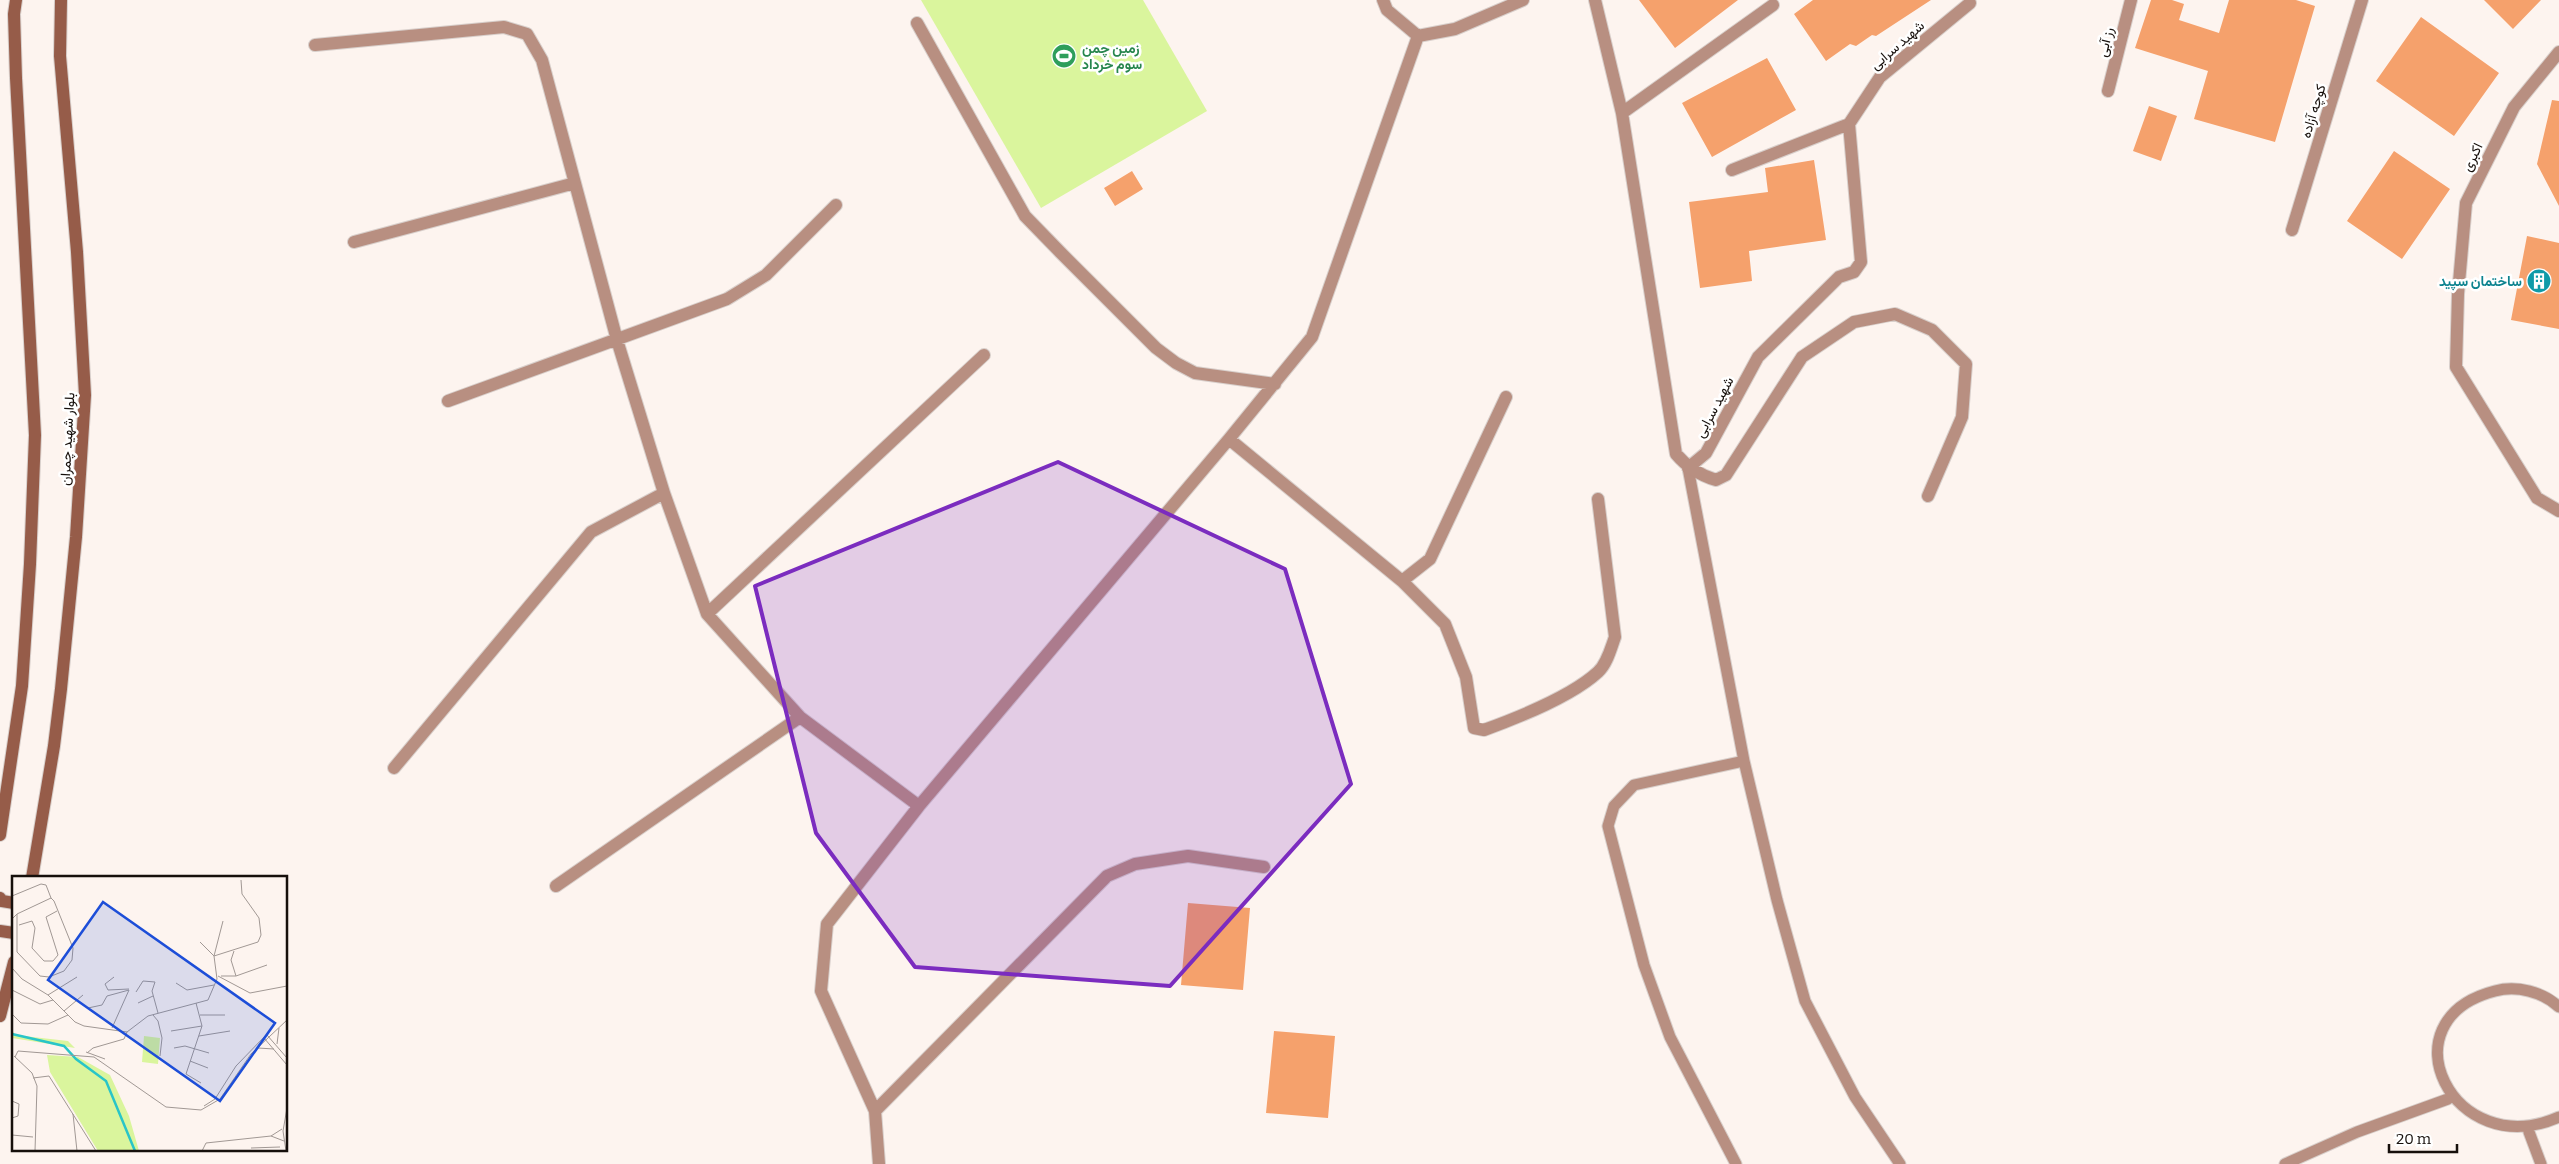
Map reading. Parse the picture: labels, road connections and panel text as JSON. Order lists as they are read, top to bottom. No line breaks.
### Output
{"streets":{"main road":["بلوار شهید چمران"],"street":["رز آبی","شهید سرابی","کوچه آزاده","اکبری"]},"places":{"sports":["زمین چمن سوم خرداد"],"building":["ساختمان سپید"]},"scale_bar":"20 m"}
